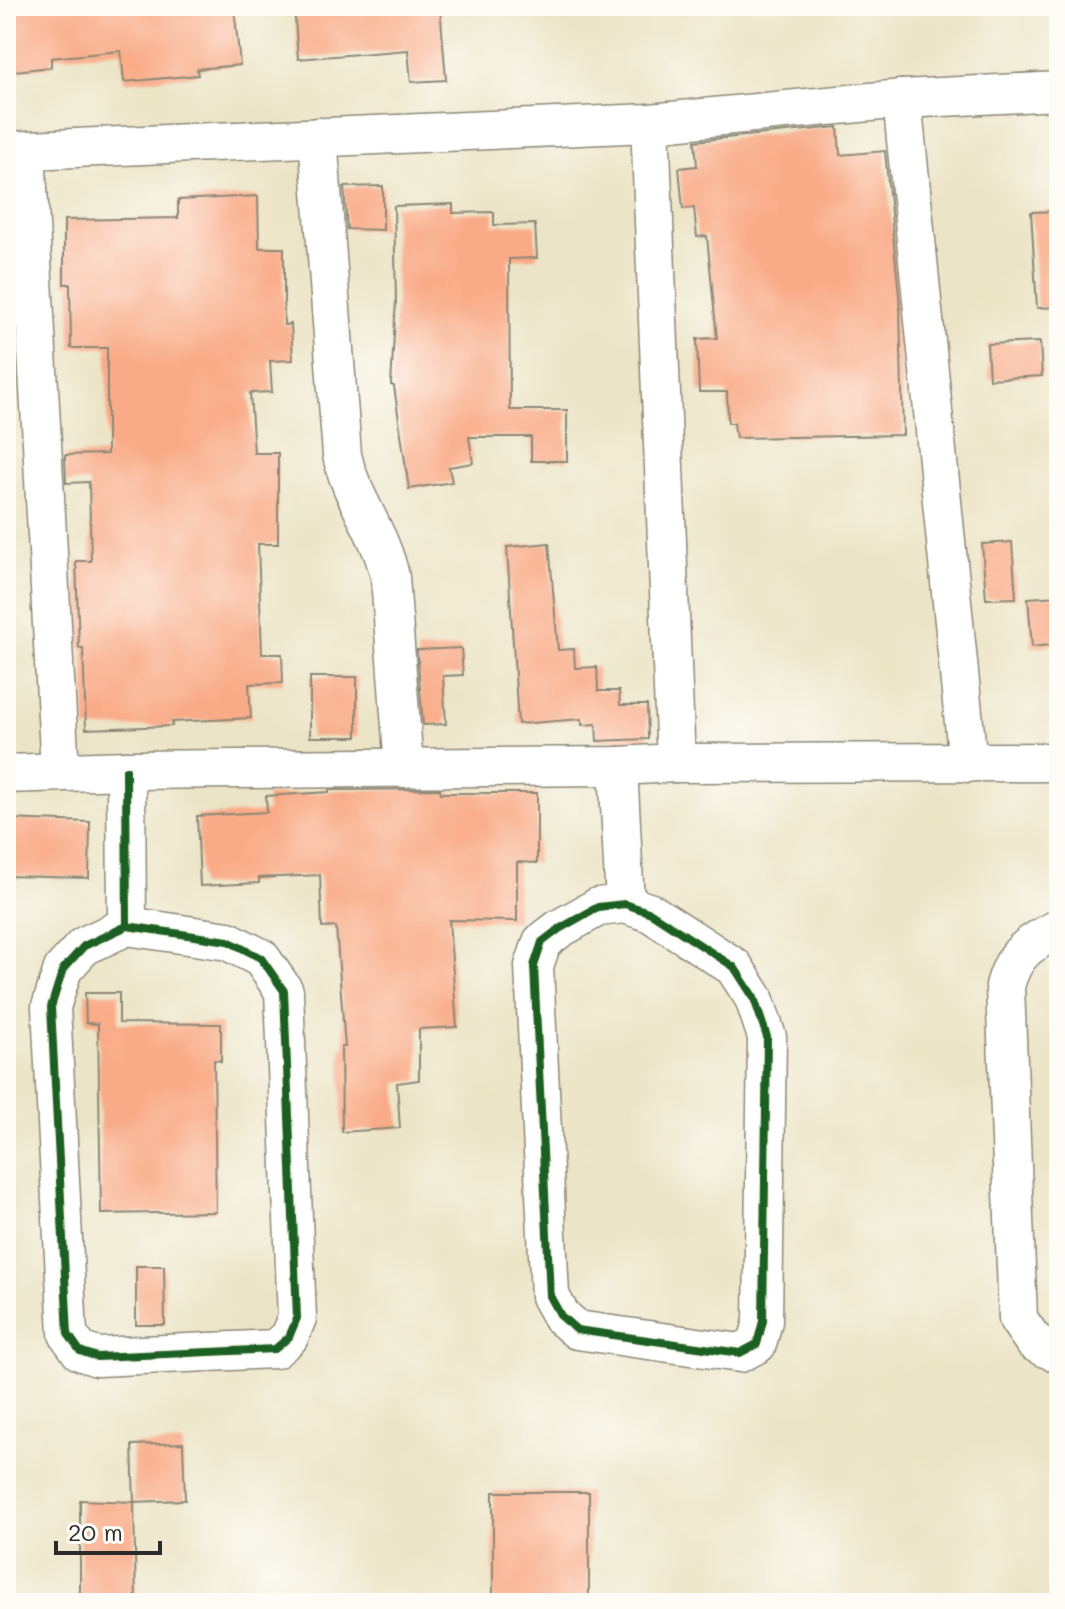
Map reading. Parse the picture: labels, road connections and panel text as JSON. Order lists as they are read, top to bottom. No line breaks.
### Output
{"scale_bar":"20 m"}
